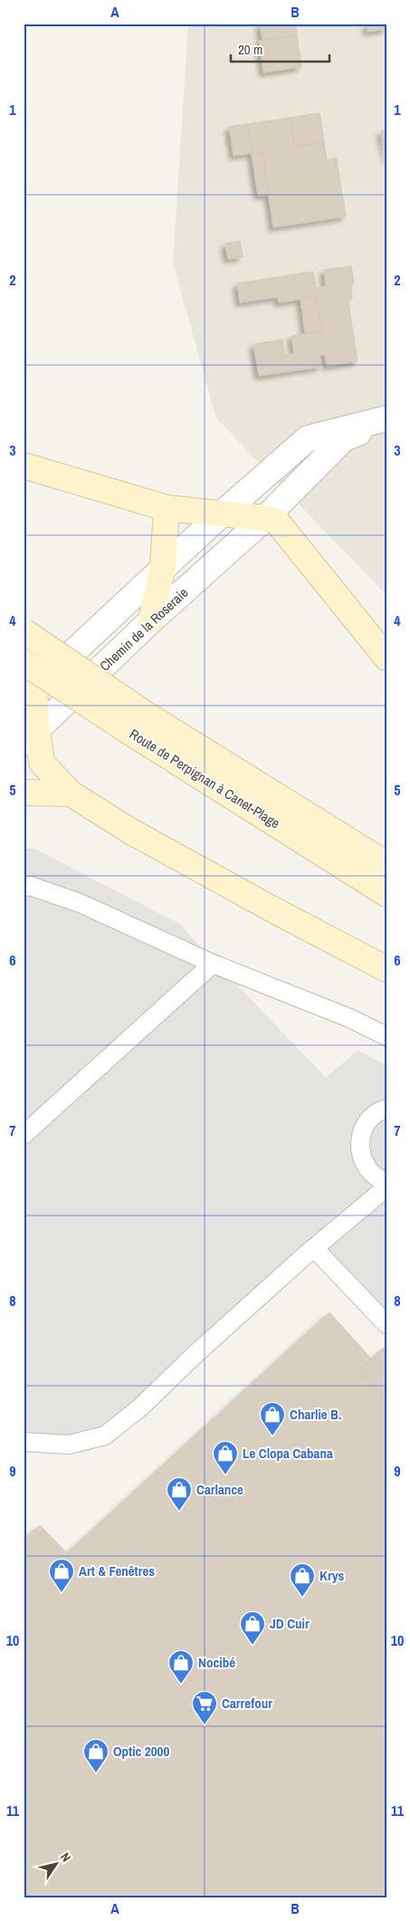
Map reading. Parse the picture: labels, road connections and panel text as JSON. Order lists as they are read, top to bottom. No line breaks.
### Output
{"streets":{"main road":["Route de Perpignan à Canet-Plage"],"street":["Chemin de la Roseraie"]},"places":{"shop":["Charlie B.","Le Clopa Cabana","Carlance","Art & Fenêtres","Krys","JD Cuir","Nocibé","Optic 2000"],"supermarket":["Carrefour"]},"scale_bar":"20 m","north":"top right","grid":{"columns":["A","B"],"rows":["1","2","3","4","5","6","7","8","9","10","11"]}}
